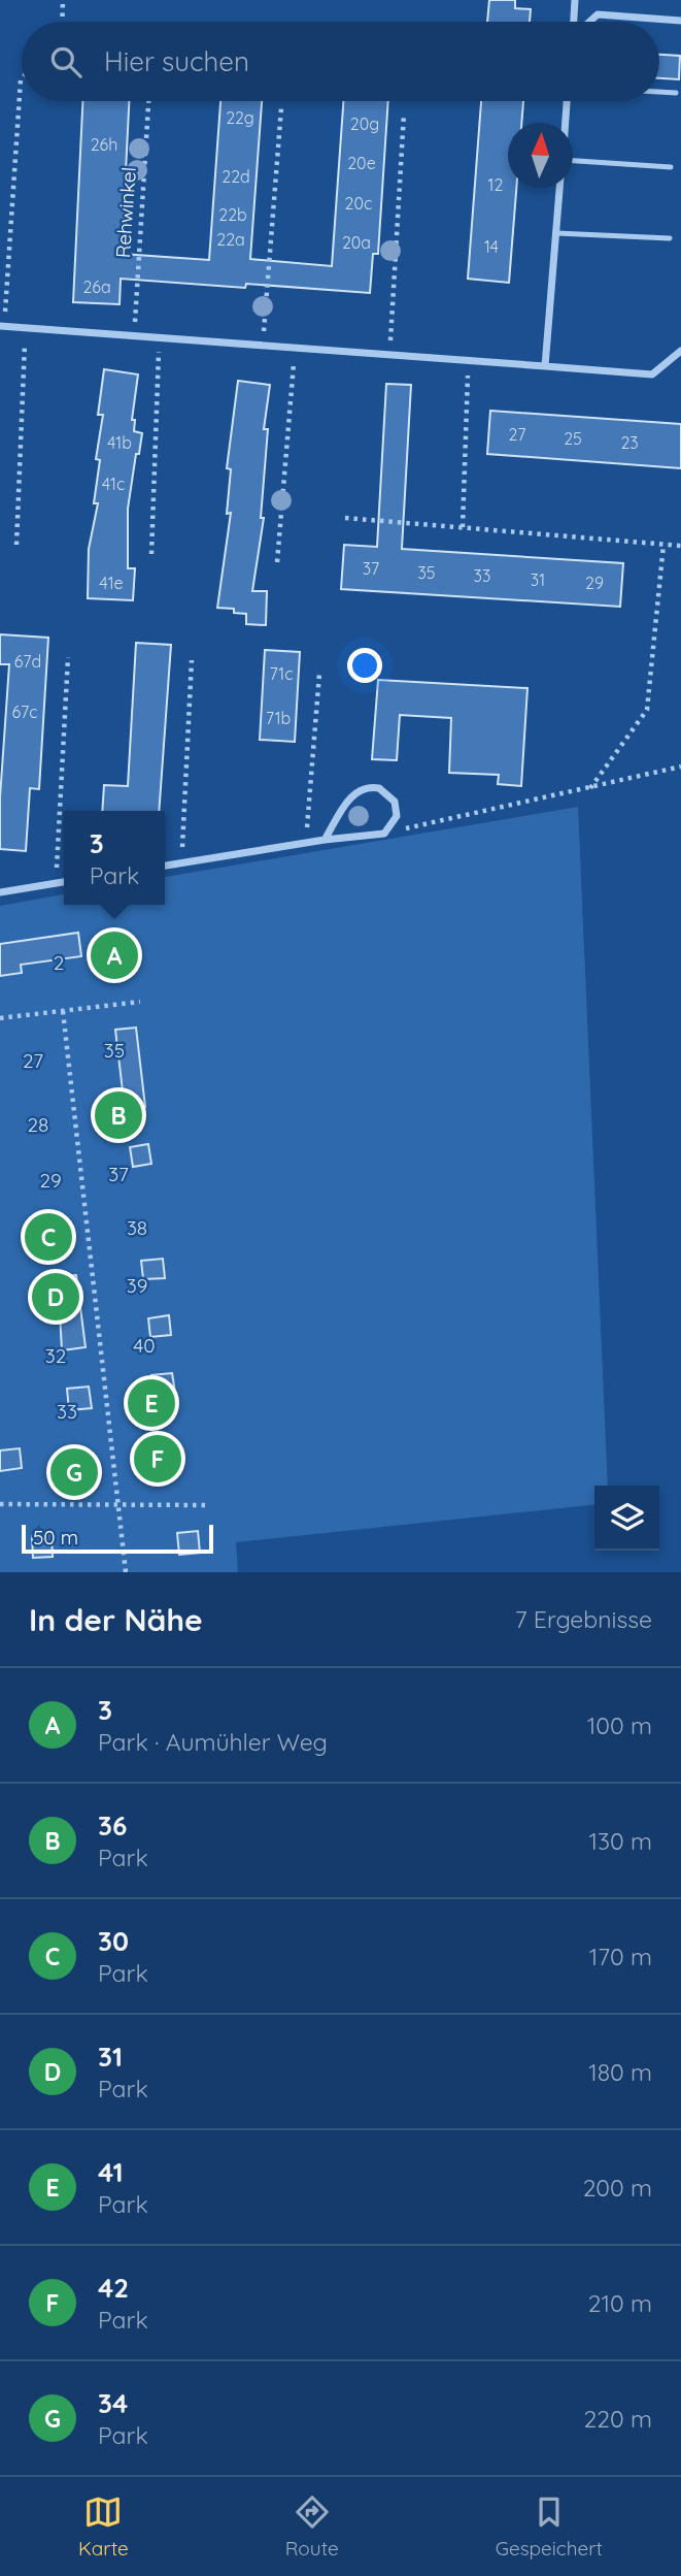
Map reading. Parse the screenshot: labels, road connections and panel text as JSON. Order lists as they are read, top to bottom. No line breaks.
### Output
{"streets":{"path":["Rehwinkel"]},"parks":["2","35","27","28","37","29","38","39","40","32","33"],"house_numbers":["22g","20g","26h","20e","22d","12","20c","22b","22a","20a","14","26a","27","25","41b","23","41c","37","35","33","31","41e","29","67d","71c","67c","71b"],"scale_bar":"50 m","north":"top","page":{"search":"Hier suchen","popup":["3","Park"],"pins":["A","B","C","D","E","F","G"],"scale":"50 m","heading":["In der Nähe","7 Ergebnisse"],"list":[{"mark":"A","name":"3","note":"Park · Aumühler Weg","value":"100 m"},{"mark":"B","name":"36","note":"Park","value":"130 m"},{"mark":"C","name":"30","note":"Park","value":"170 m"},{"mark":"D","name":"31","note":"Park","value":"180 m"},{"mark":"E","name":"41","note":"Park","value":"200 m"},{"mark":"F","name":"42","note":"Park","value":"210 m"},{"mark":"G","name":"34","note":"Park","value":"220 m"}],"nav":["Karte","Route","Gespeichert"]}}
